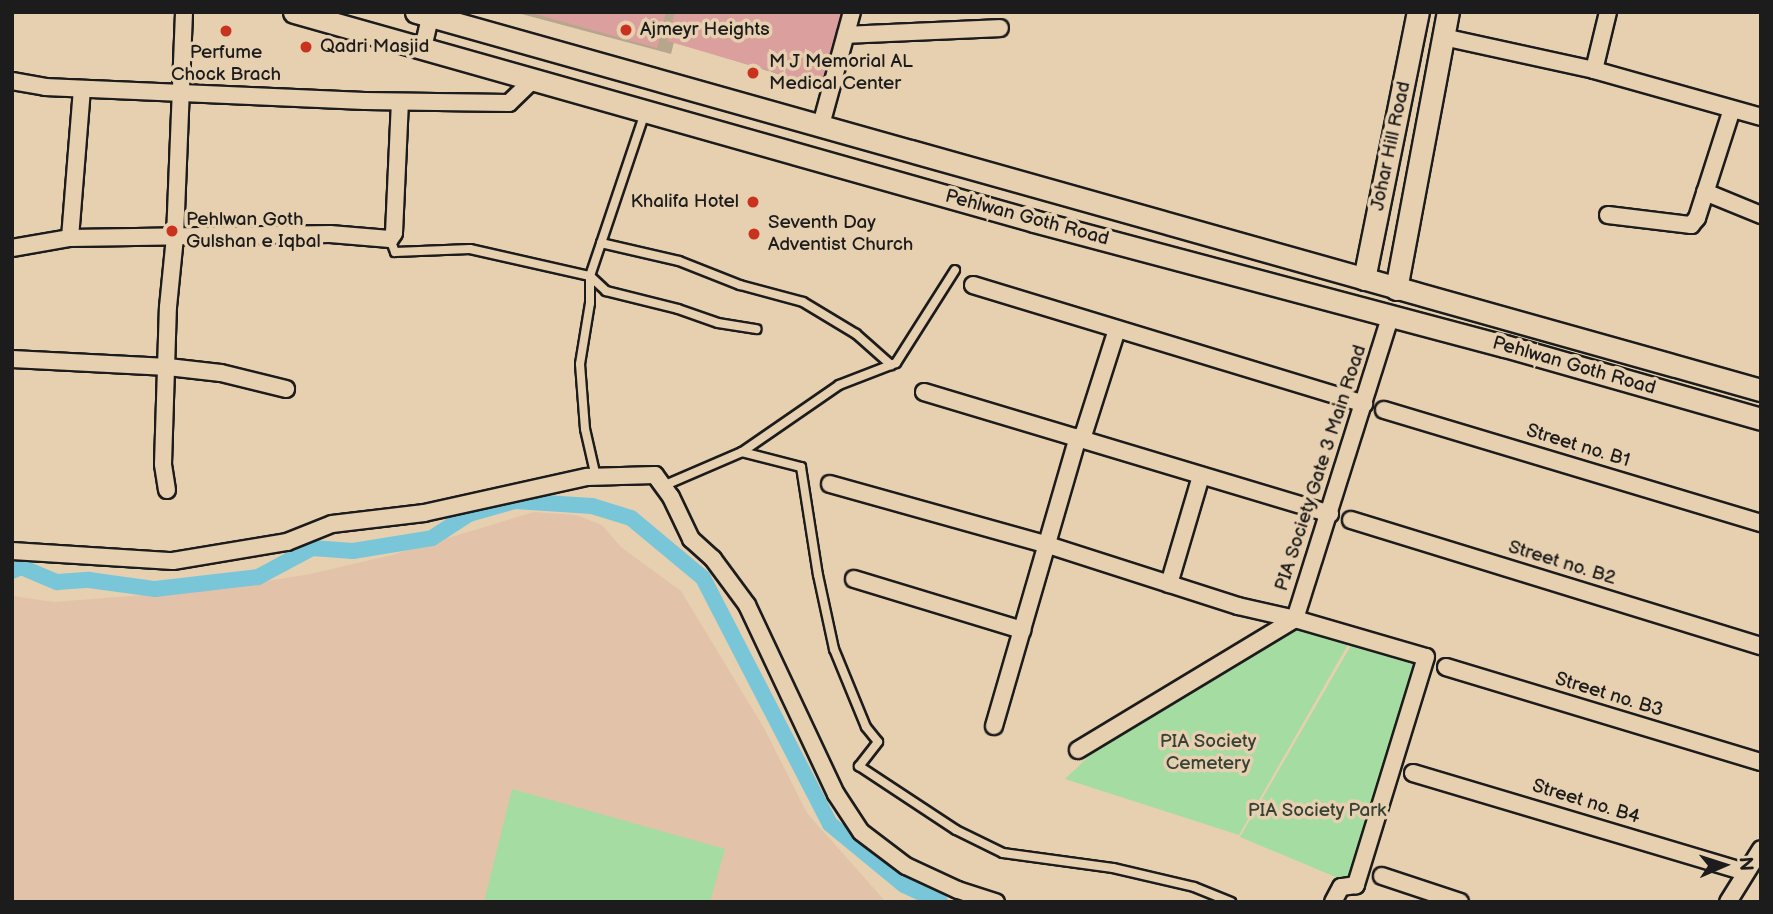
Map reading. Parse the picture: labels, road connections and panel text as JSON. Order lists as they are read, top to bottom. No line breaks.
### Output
{"streets":{"main road":["Johar Hill Road","Pehlwan Goth Road"],"street":["Street no. B1","PIA Society Gate 3 Main Road","Street no. B2","Street no. B3","Street no. B4"]},"crossings":[["Johar Hill Road","Pehlwan Goth Road"],["Pehlwan Goth Road","PIA Society Gate 3 Main Road"]],"parks":["PIA Society Cemetery","PIA Society Park"],"places":["Ajmeyr Heights","Perfume Chock Brach","Qadri Masjid","M J Memorial AL Medical Center","Khalifa Hotel","Pehlwan Goth Gulshan e Iqbal","Seventh Day Adventist Church"],"north":"right"}
